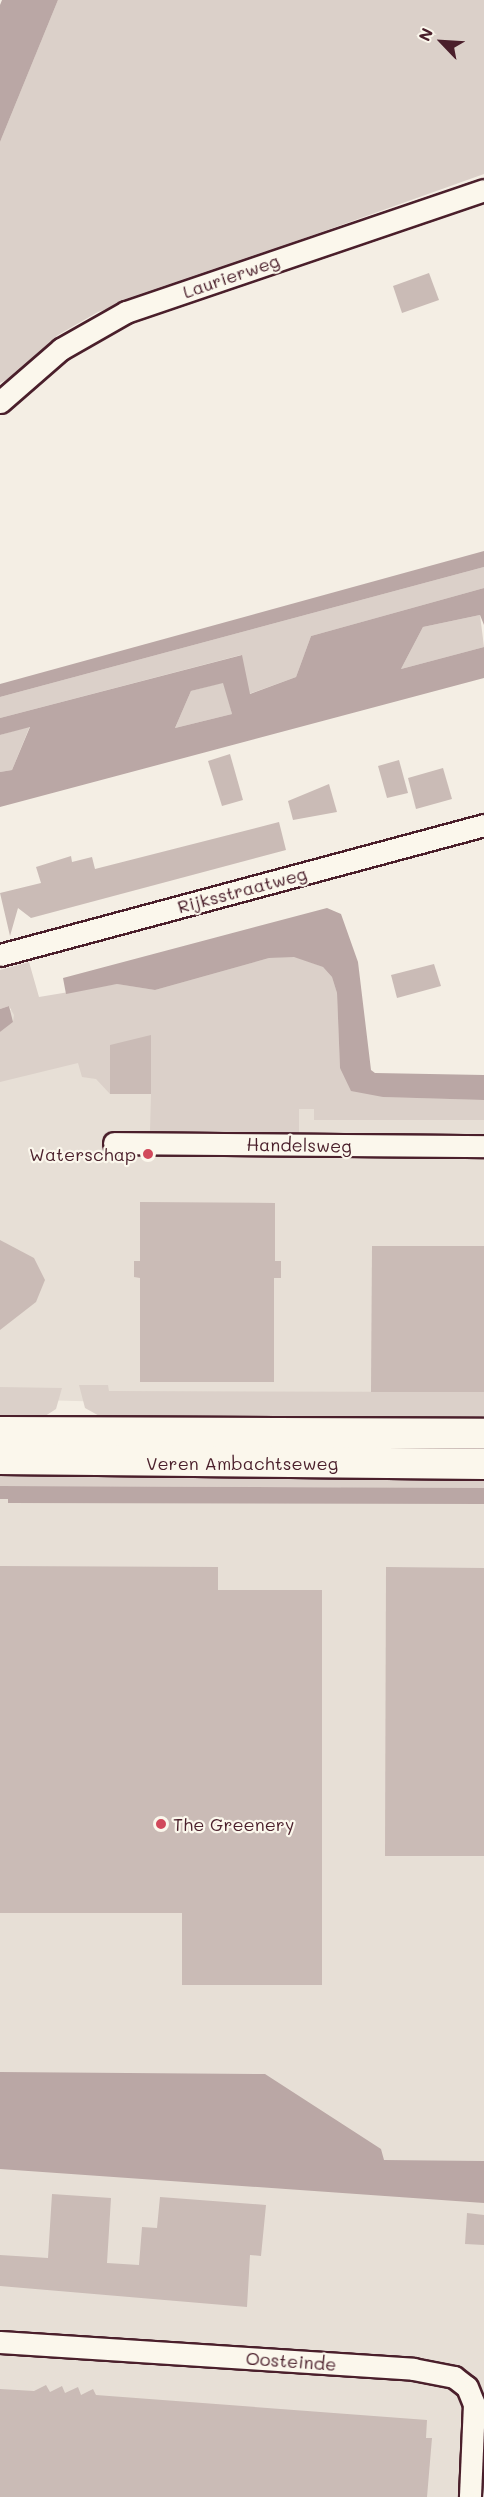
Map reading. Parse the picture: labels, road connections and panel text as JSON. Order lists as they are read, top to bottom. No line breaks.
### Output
{"streets":{"main road":["Veren Ambachtseweg"],"street":["Laurierweg","Rijksstraatweg","Handelsweg","Oosteinde"]},"places":["Waterschap","The Greenery"],"north":"top left"}
